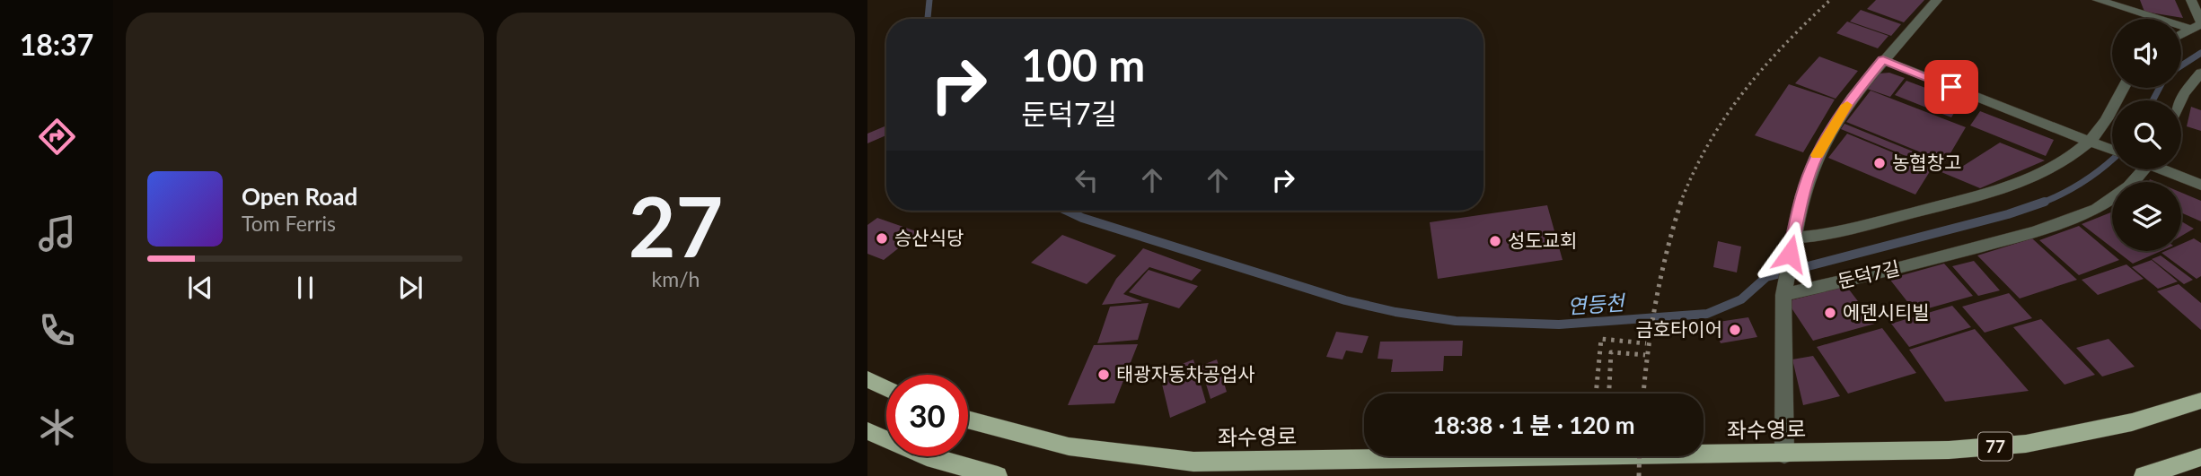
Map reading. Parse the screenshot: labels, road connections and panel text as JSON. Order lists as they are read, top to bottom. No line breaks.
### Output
{"streets":{"main road":["좌수영로","77"],"street":["둔덕7길"]},"water":["연등천"],"places":["농협창고","승산식당","성도교회","에덴시티빌","금호타이어","태광자동차공업사"],"page":{"tabs":"18:37","tile":["27","km/h"],"turn":["100 m","둔덕7길"],"song":["Open Road","Tom Ferris"],"limit":"30","trip":"18:38 · 1 분 · 120 m"}}
